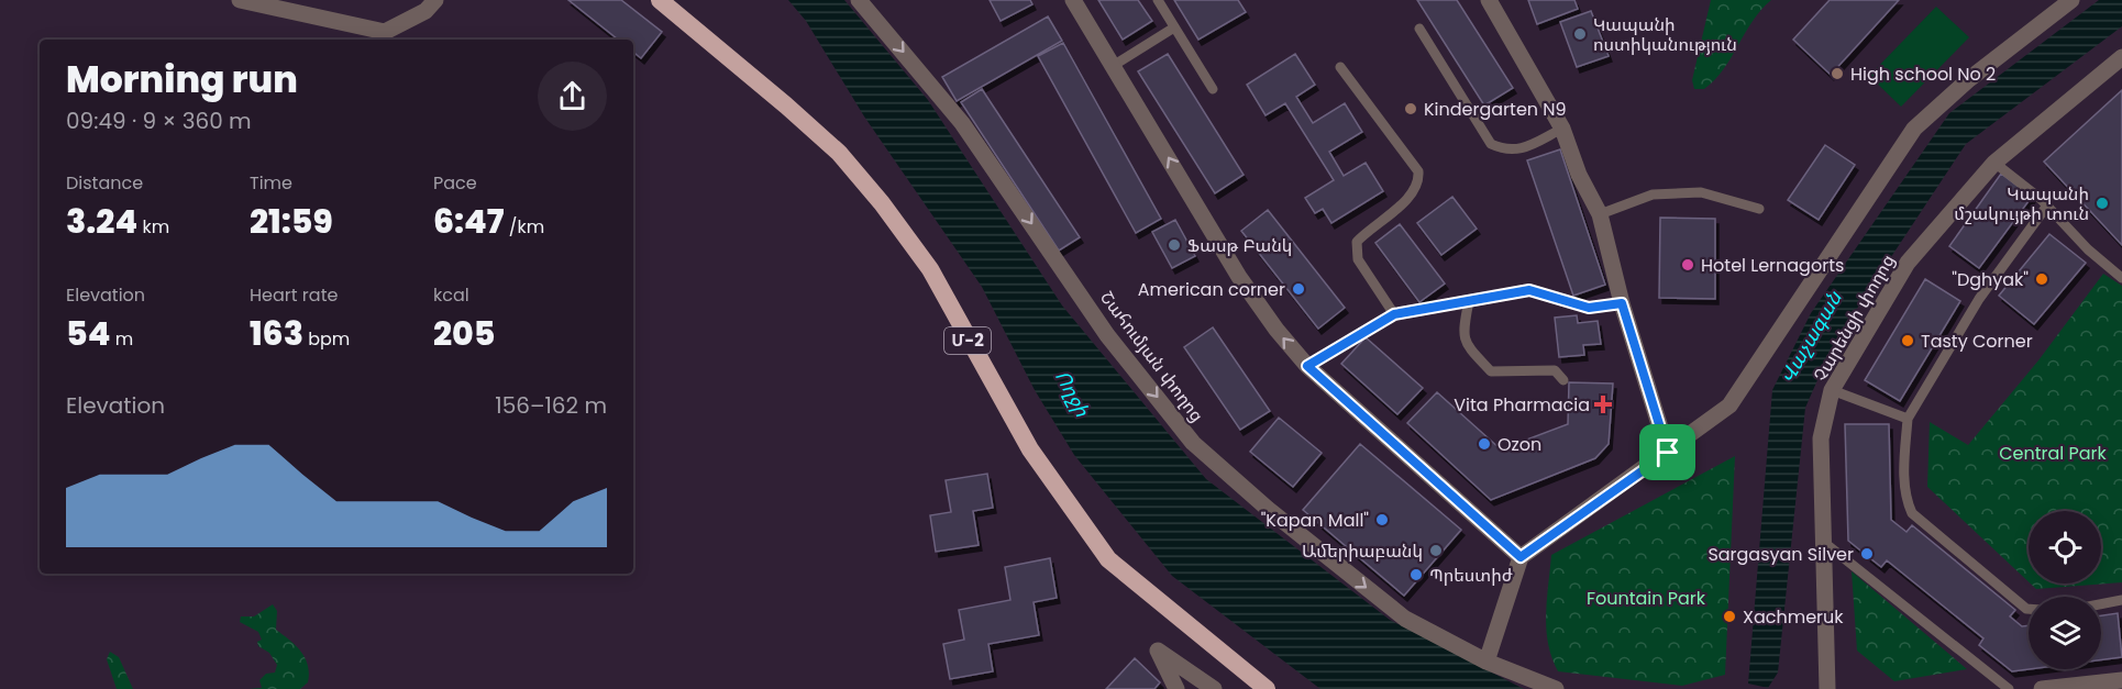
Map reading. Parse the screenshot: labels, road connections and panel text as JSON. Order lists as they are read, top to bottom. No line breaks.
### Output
{"streets":{"highway":["Մ-2"],"street":["Չարենցի փողոց","Շահումյան փողոց"]},"water":["Վաչագան","Ողջի"],"parks":["Central Park","Fountain Park"],"places":{"other":["Կապանի ոստիկանություն","High school No 2","Kindergarten N9","Կապանի մշակույթի տուն","Ֆասթ Բանկ","Hotel Lernagorts","\"Dghyak\"","American corner","Tasty Corner","Ozon","\"Kapan Mall\"","Ամերիաբանկ","Sargasyan Silver","Պրեստիժ","Xachmeruk"],"health":["Vita Pharmacia"]},"page":{"heading":["Morning run","09:49 · 9 × 360 m"],"stats":[["Distance","3.24 km"],["Time","21:59"],["Pace","6:47 /km"],["Elevation","54 m"],["Heart rate","163 bpm"],["kcal","205"]],"chart":["Elevation","156–162 m"]}}
